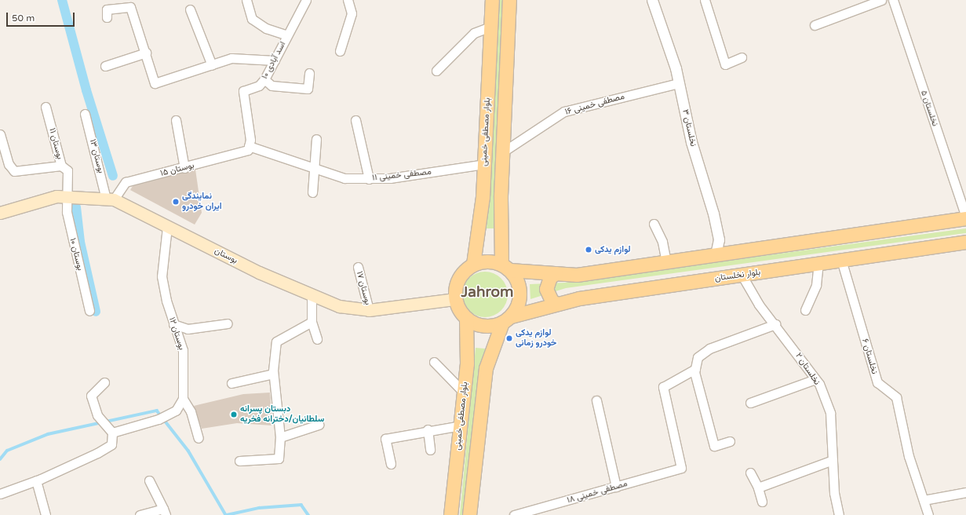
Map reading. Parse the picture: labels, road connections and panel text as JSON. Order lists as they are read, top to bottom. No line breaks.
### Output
{"streets":{"main road":["بلوار مصطفی خمینی","بوستان","بلوار نخلستان"],"street":["اسد آبادی ۱۰","مصطفی خمینی ۱۶","نخلستان ۵","نخلستان ۳","بوستان ۱۱","بوستان ۱۳","بوستان ۱۵","مصطفی خمینی ۱۱","بوستان ۱۰","بوستان ۱۷","۱۲ بوستان","نخلستان ۶","نخلستان ۲","مصطفی خمینی ۱۸"]},"crossings":[["اسد آبادی ۱۰","بوستان ۱۵"],["اسد آبادی ۱۰","مصطفی خمینی ۱۱"],["مصطفی خمینی ۱۶","نخلستان ۳"],["مصطفی خمینی ۱۶","بلوار مصطفی خمینی"],["بلوار مصطفی خمینی","مصطفی خمینی ۱۱"],["بلوار مصطفی خمینی","بوستان"],["بلوار مصطفی خمینی","بلوار نخلستان"],["بوستان ۱۱","بوستان ۱۰"],["بوستان ۱۱","بوستان"],["بوستان ۱۳","بوستان ۱۵"],["بوستان ۱۳","بوستان"],["بوستان ۱۵","مصطفی خمینی ۱۱"],["بوستان ۱۵","بوستان"],["بوستان ۱۰","بوستان"],["بوستان","بلوار نخلستان"],["بوستان","بوستان ۱۷"],["بوستان","۱۲ بوستان"],["بلوار نخلستان","نخلستان ۶"],["بلوار نخلستان","نخلستان ۲"]],"districts":["Jahrom"],"places":["نمایندگی ایران خودرو","لوازم یدکی","لوازم یدکی خودرو زمانی","دبستان پسرانه سلطانیان/دخترانه فخریه"],"scale_bar":"50 m"}
